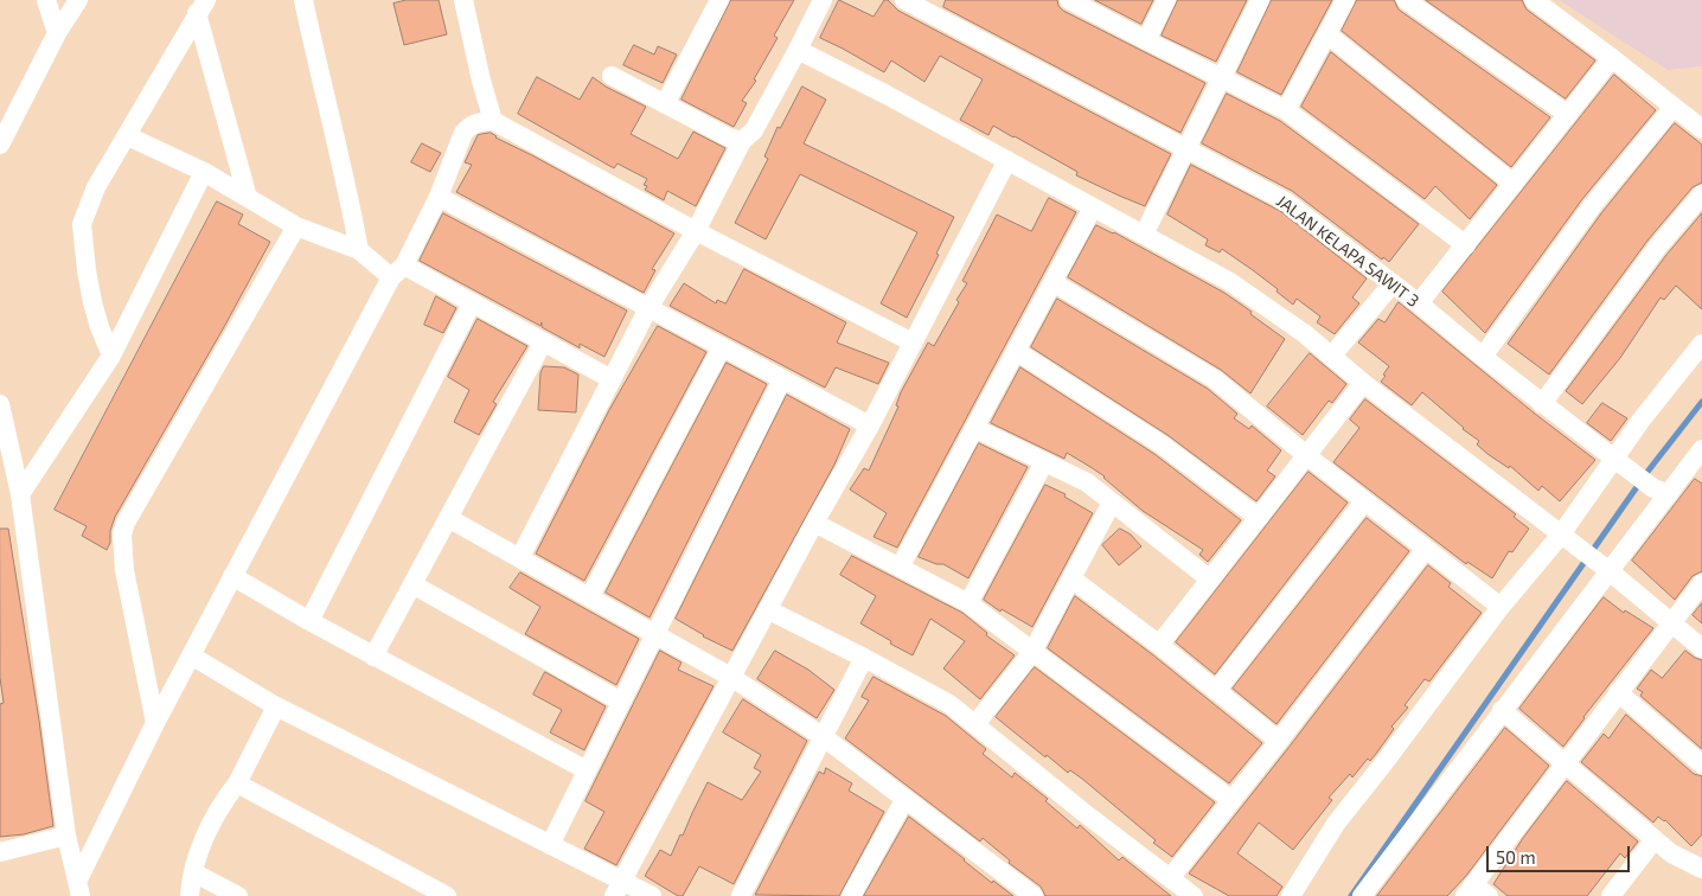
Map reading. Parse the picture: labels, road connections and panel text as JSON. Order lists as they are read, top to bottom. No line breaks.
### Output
{"streets":{"street":["JALAN KELAPA SAWIT 3"]},"scale_bar":"50 m"}
